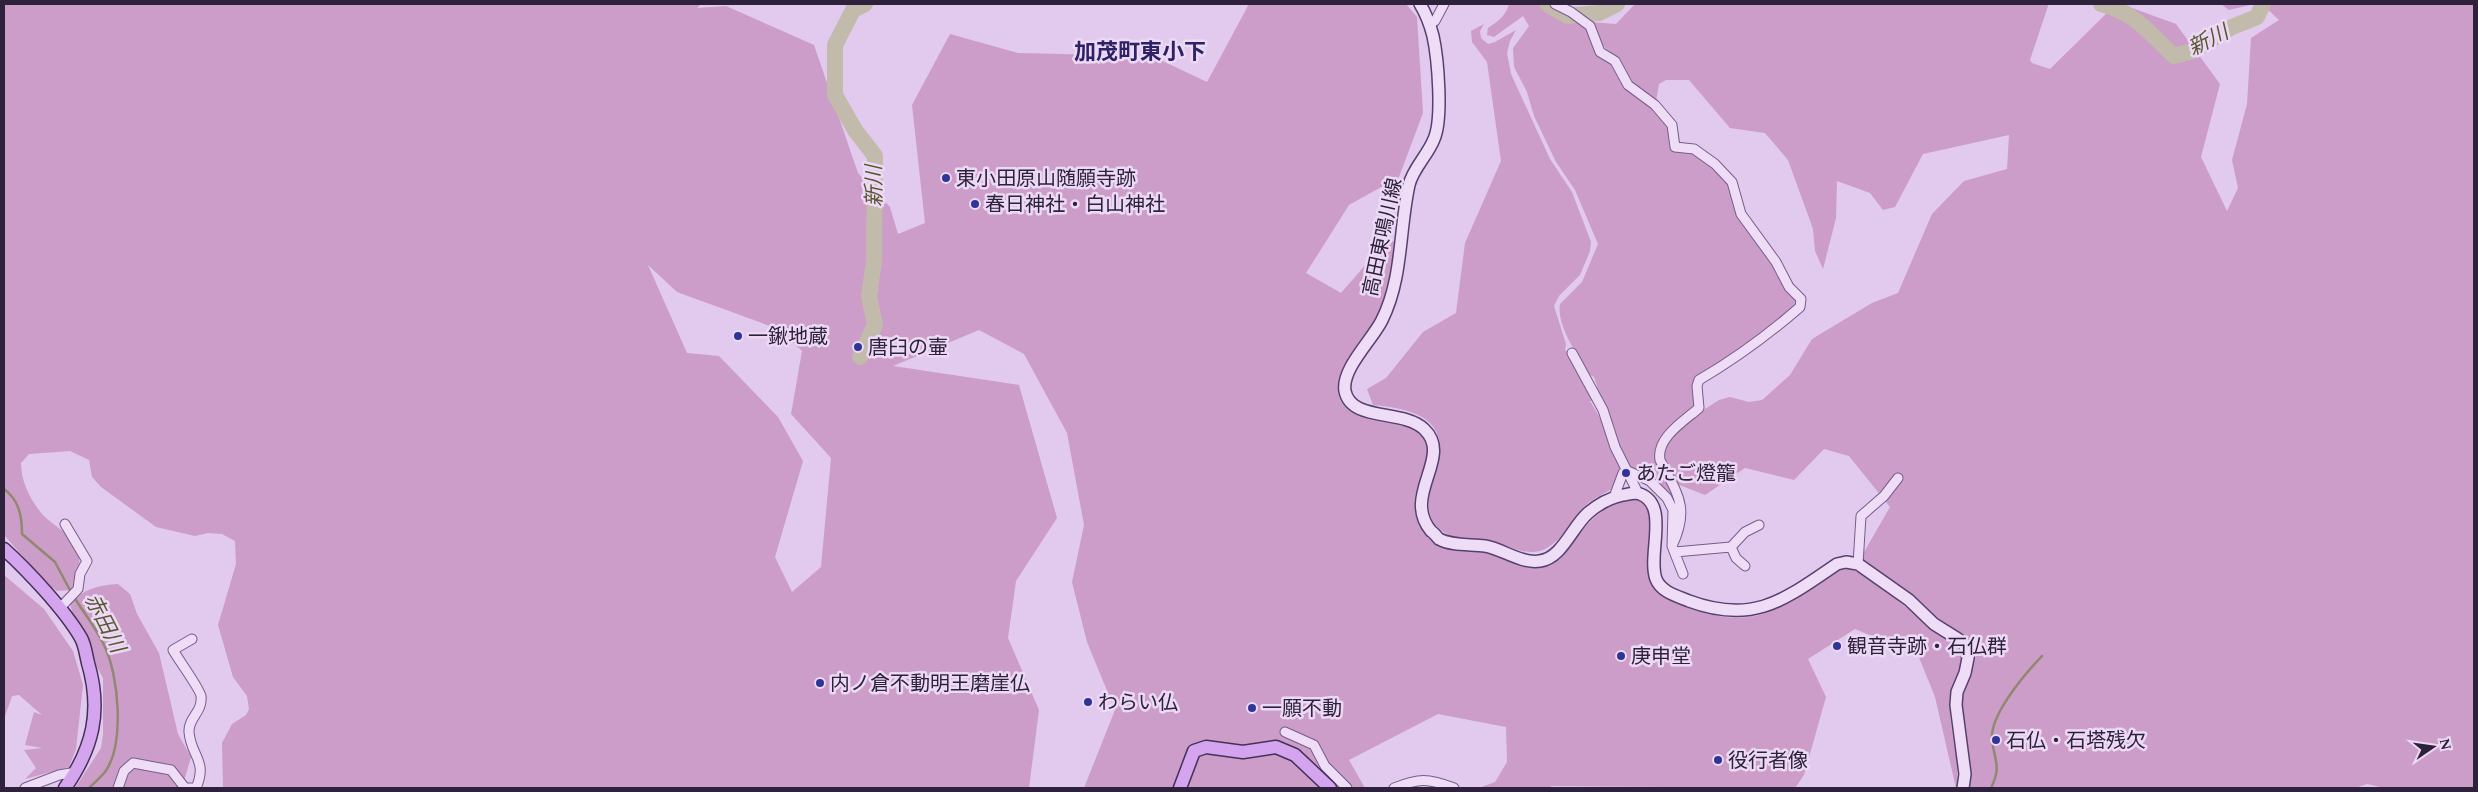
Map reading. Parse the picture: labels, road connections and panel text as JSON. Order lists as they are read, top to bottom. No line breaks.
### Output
{"streets":{"main road":["高田東鳴川線"]},"districts":["加茂町東小下"],"water":["新川","赤田川"],"places":["東小田原山随願寺跡","春日神社・白山神社","一鍬地蔵","唐臼の壷","あたご燈籠","観音寺跡・石仏群","庚申堂","内ノ倉不動明王磨崖仏","わらい仏","一願不動","石仏・石塔残欠","役行者像"],"north":"right"}
